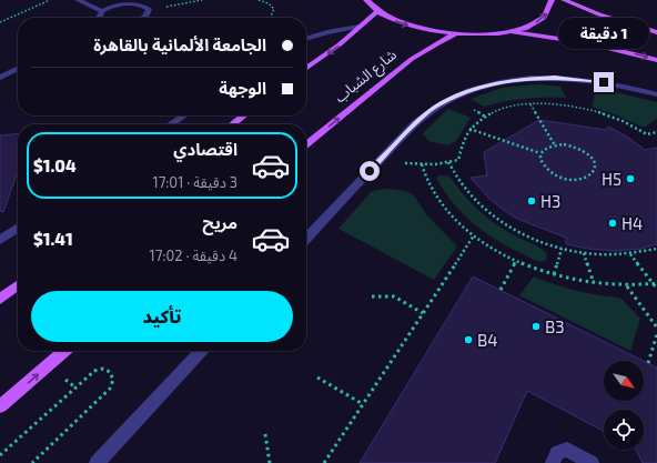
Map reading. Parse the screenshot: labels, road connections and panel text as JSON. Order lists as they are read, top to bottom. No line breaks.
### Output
{"streets":{"main road":["شارع الشباب"]},"places":["H5","H3","H4","B3","B4"],"north":"bottom right","page":{"bubble":"1 دقيقة","banner":["الجامعة الألمانية بالقاهرة","الوجهة"],"list":[{"name":"اقتصادي","note":"3 دقيقة · 17:01","value":"$1.04"},{"name":"مريح","note":"4 دقيقة · 17:02","value":"$1.41"}],"buttons":"تأكيد"}}
